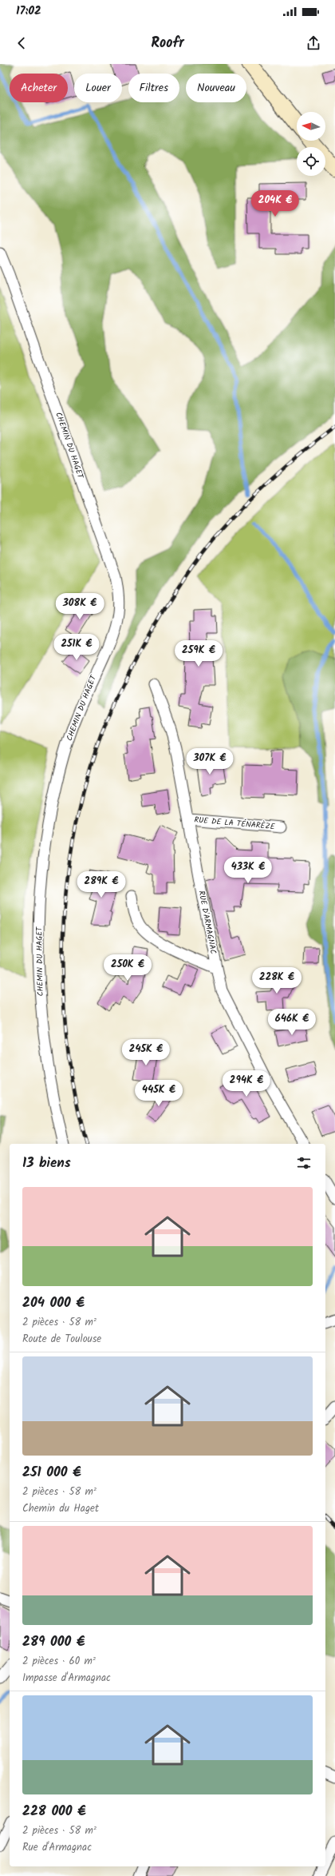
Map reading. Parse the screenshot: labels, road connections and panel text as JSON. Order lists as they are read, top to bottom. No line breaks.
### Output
{"streets":{"street":["CHEMIN DU HAGET","RUE DE LA TÉNARÈZE","RUE D'ARMAGNAC"]},"crossings":[["RUE DE LA TÉNARÈZE","RUE D'ARMAGNAC"]],"north":"left","page":{"status":"17:02","header":"Roofr","chip":["Acheter","Louer","Filtres","Nouveau"],"price":["204K €","308K €","251K €","259K €","307K €","433K €","289K €","250K €","228K €","646K €","245K €","294K €","445K €"],"heading":"13 biens","list":[{"name":"204 000 €","note":"2 pièces · 58 m² · Route de Toulouse"},{"name":"251 000 €","note":"2 pièces · 58 m² · Chemin du Haget"},{"name":"289 000 €","note":"2 pièces · 60 m² · Impasse d'Armagnac"},{"name":"228 000 €","note":"2 pièces · 58 m² · Rue d'Armagnac"}]}}
